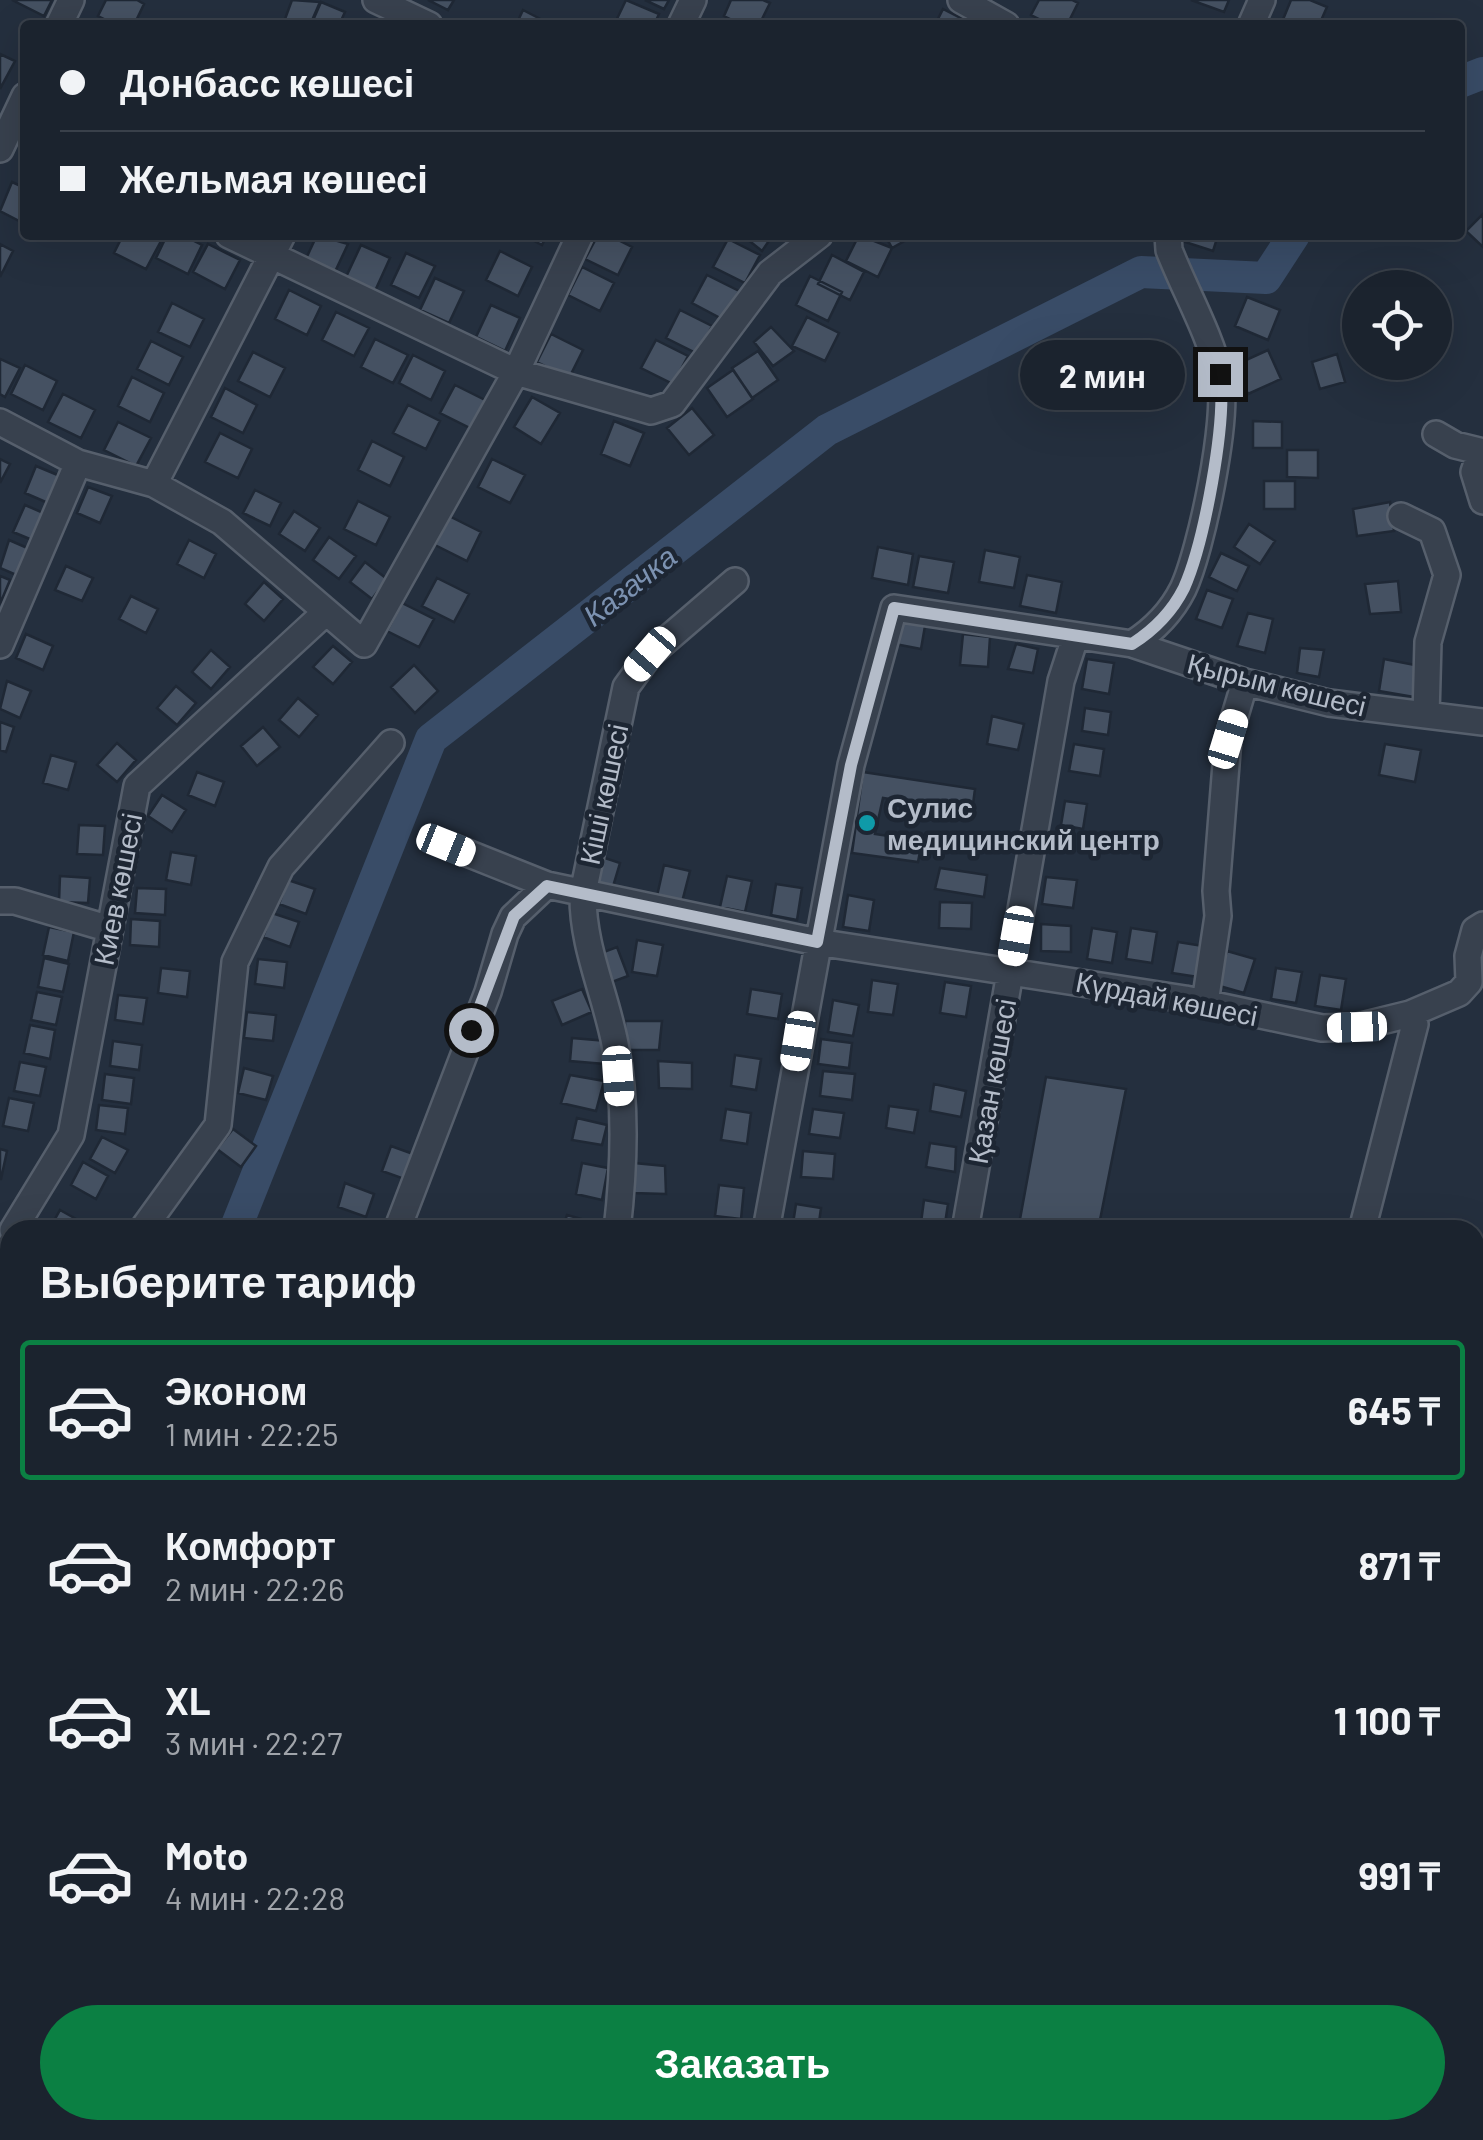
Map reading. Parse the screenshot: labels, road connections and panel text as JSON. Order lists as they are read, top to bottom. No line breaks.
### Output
{"streets":{"street":["Қырым көшесі","Кіші көшесі","Киев көшесі","Күрдай көшесі","Қазан көшесі"]},"crossings":[["Қырым көшесі","Күрдай көшесі"],["Қырым көшесі","Қазан көшесі"],["Кіші көшесі","Күрдай көшесі"],["Күрдай көшесі","Қазан көшесі"]],"water":["Казачка"],"places":["Сулис медицинский центр"],"page":{"banner":["Донбасс көшесі","Жельмая көшесі"],"bubble":"2 мин","heading":"Выберите тариф","list":[{"name":"Эконом","note":"1 мин · 22:25","value":"645 ₸"},{"name":"Комфорт","note":"2 мин · 22:26","value":"871 ₸"},{"name":"XL","note":"3 мин · 22:27","value":"1 100 ₸"},{"name":"Moto","note":"4 мин · 22:28","value":"991 ₸"}],"buttons":"Заказать"}}
